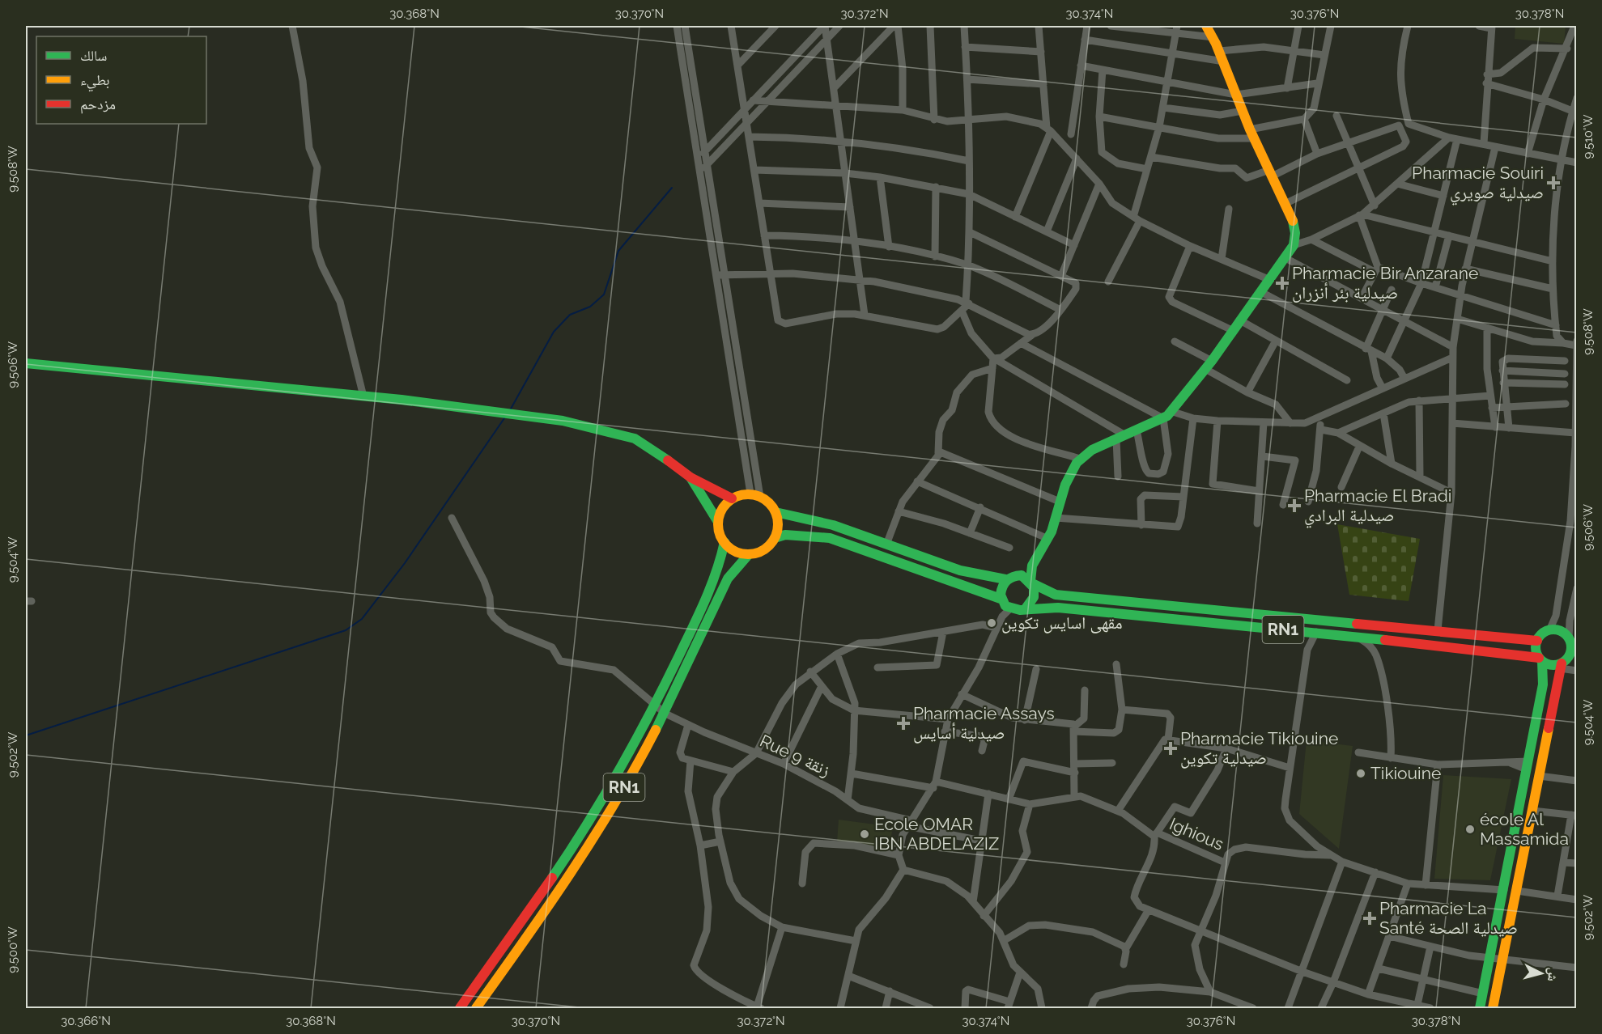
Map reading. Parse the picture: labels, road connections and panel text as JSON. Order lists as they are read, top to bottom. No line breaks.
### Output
{"streets":{"main road":["RN1"],"street":["Rue 9 زنقة","Ighious"]},"crossings":[["RN1","Rue 9 زنقة"]],"places":{"health":["Pharmacie Souiri صيدلية صويري","Pharmacie Bir Anzarane صيدلية بئر أنزران","Pharmacie El Bradi صيدلية البرادي","Pharmacie Assays صيدلية أسايس","Pharmacie Tikiouine صيدلية تكوين","Pharmacie La Santé صيدلية الصحة"],"other":["مقهى اسايس تكوين","Tikiouine","école Al Massamida","Ecole OMAR IBN ABDELAZIZ"]},"legend":["سالك","بطيء","مزدحم"],"north":"right","coordinates":["30.368°N","30.370°N","30.372°N","30.374°N","30.376°N","30.378°N","9.510°W","9.508°W","9.506°W","9.504°W","9.502°W","9.500°W","30.366°N"]}
